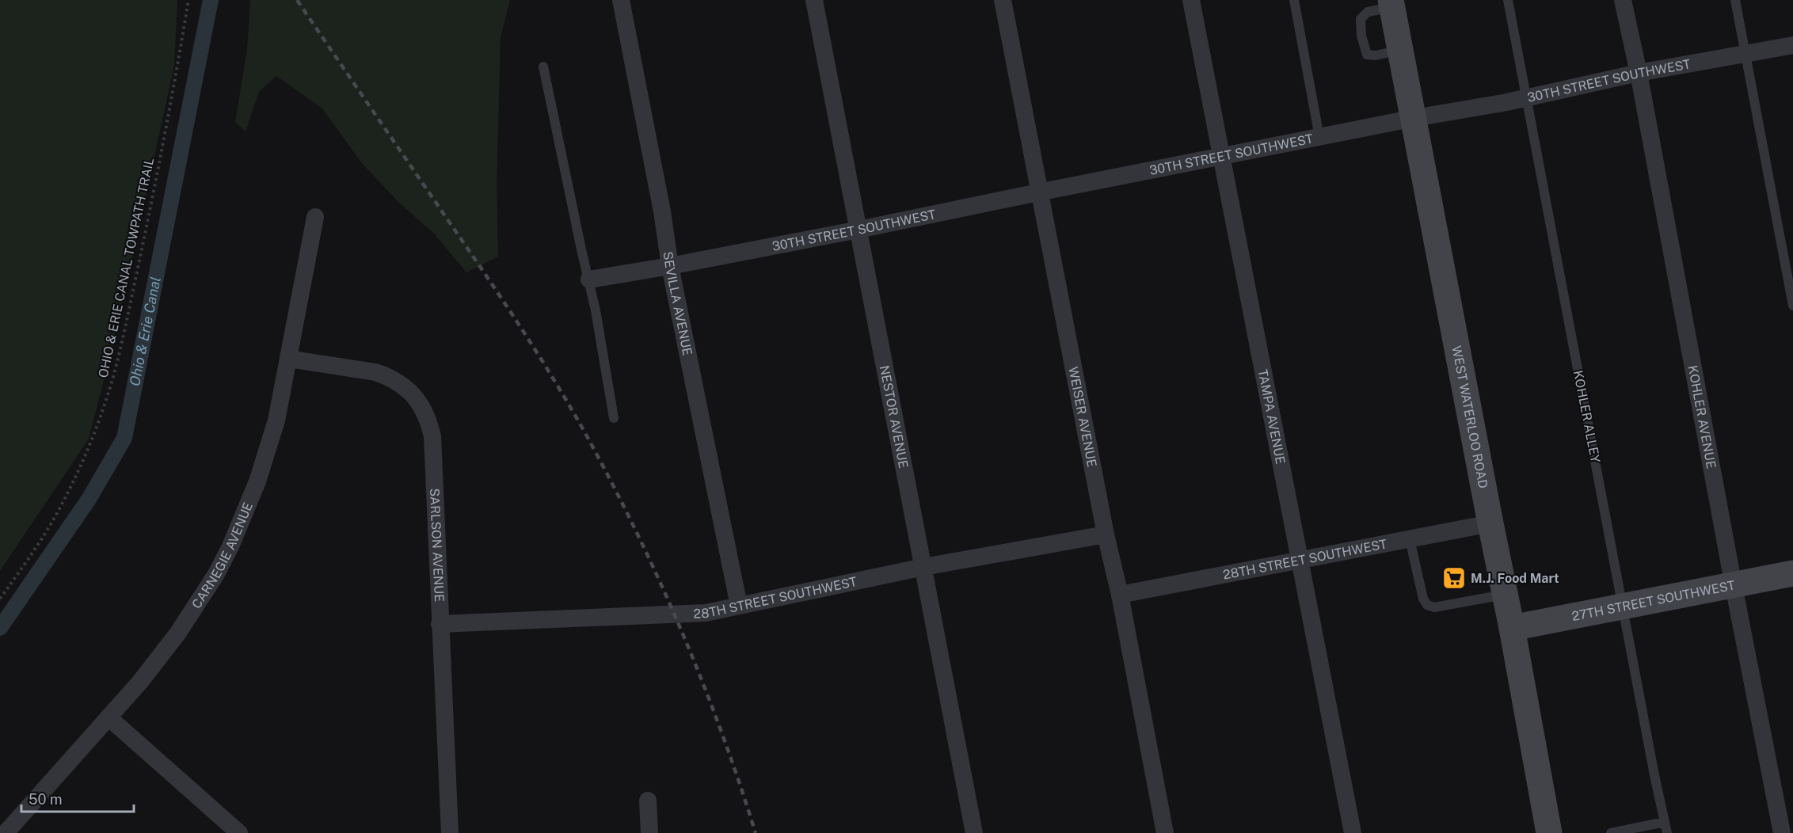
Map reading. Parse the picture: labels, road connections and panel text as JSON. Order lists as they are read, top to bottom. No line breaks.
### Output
{"streets":{"main road":["WEST WATERLOO ROAD","27TH STREET SOUTHWEST"],"street":["30TH STREET SOUTHWEST","SEVILLA AVENUE","NESTOR AVENUE","WEISER AVENUE","TAMPA AVENUE","KOHLER AVENUE","SARLSON AVENUE","CARNEGIE AVENUE","28TH STREET SOUTHWEST"],"lane":["KOHLER ALLEY"],"path":["OHIO & ERIE CANAL TOWPATH TRAIL"]},"crossings":[["30TH STREET SOUTHWEST","SEVILLA AVENUE"],["30TH STREET SOUTHWEST","NESTOR AVENUE"],["30TH STREET SOUTHWEST","WEISER AVENUE"],["30TH STREET SOUTHWEST","TAMPA AVENUE"],["30TH STREET SOUTHWEST","WEST WATERLOO ROAD"],["30TH STREET SOUTHWEST","KOHLER ALLEY"],["30TH STREET SOUTHWEST","KOHLER AVENUE"],["SEVILLA AVENUE","28TH STREET SOUTHWEST"],["NESTOR AVENUE","28TH STREET SOUTHWEST"],["WEISER AVENUE","28TH STREET SOUTHWEST"],["TAMPA AVENUE","28TH STREET SOUTHWEST"],["WEST WATERLOO ROAD","28TH STREET SOUTHWEST"],["WEST WATERLOO ROAD","27TH STREET SOUTHWEST"],["KOHLER ALLEY","27TH STREET SOUTHWEST"],["KOHLER AVENUE","27TH STREET SOUTHWEST"],["SARLSON AVENUE","CARNEGIE AVENUE"],["SARLSON AVENUE","28TH STREET SOUTHWEST"]],"water":["Ohio & Erie Canal"],"places":{"supermarket":["M.J. Food Mart"]},"scale_bar":"50 m"}
